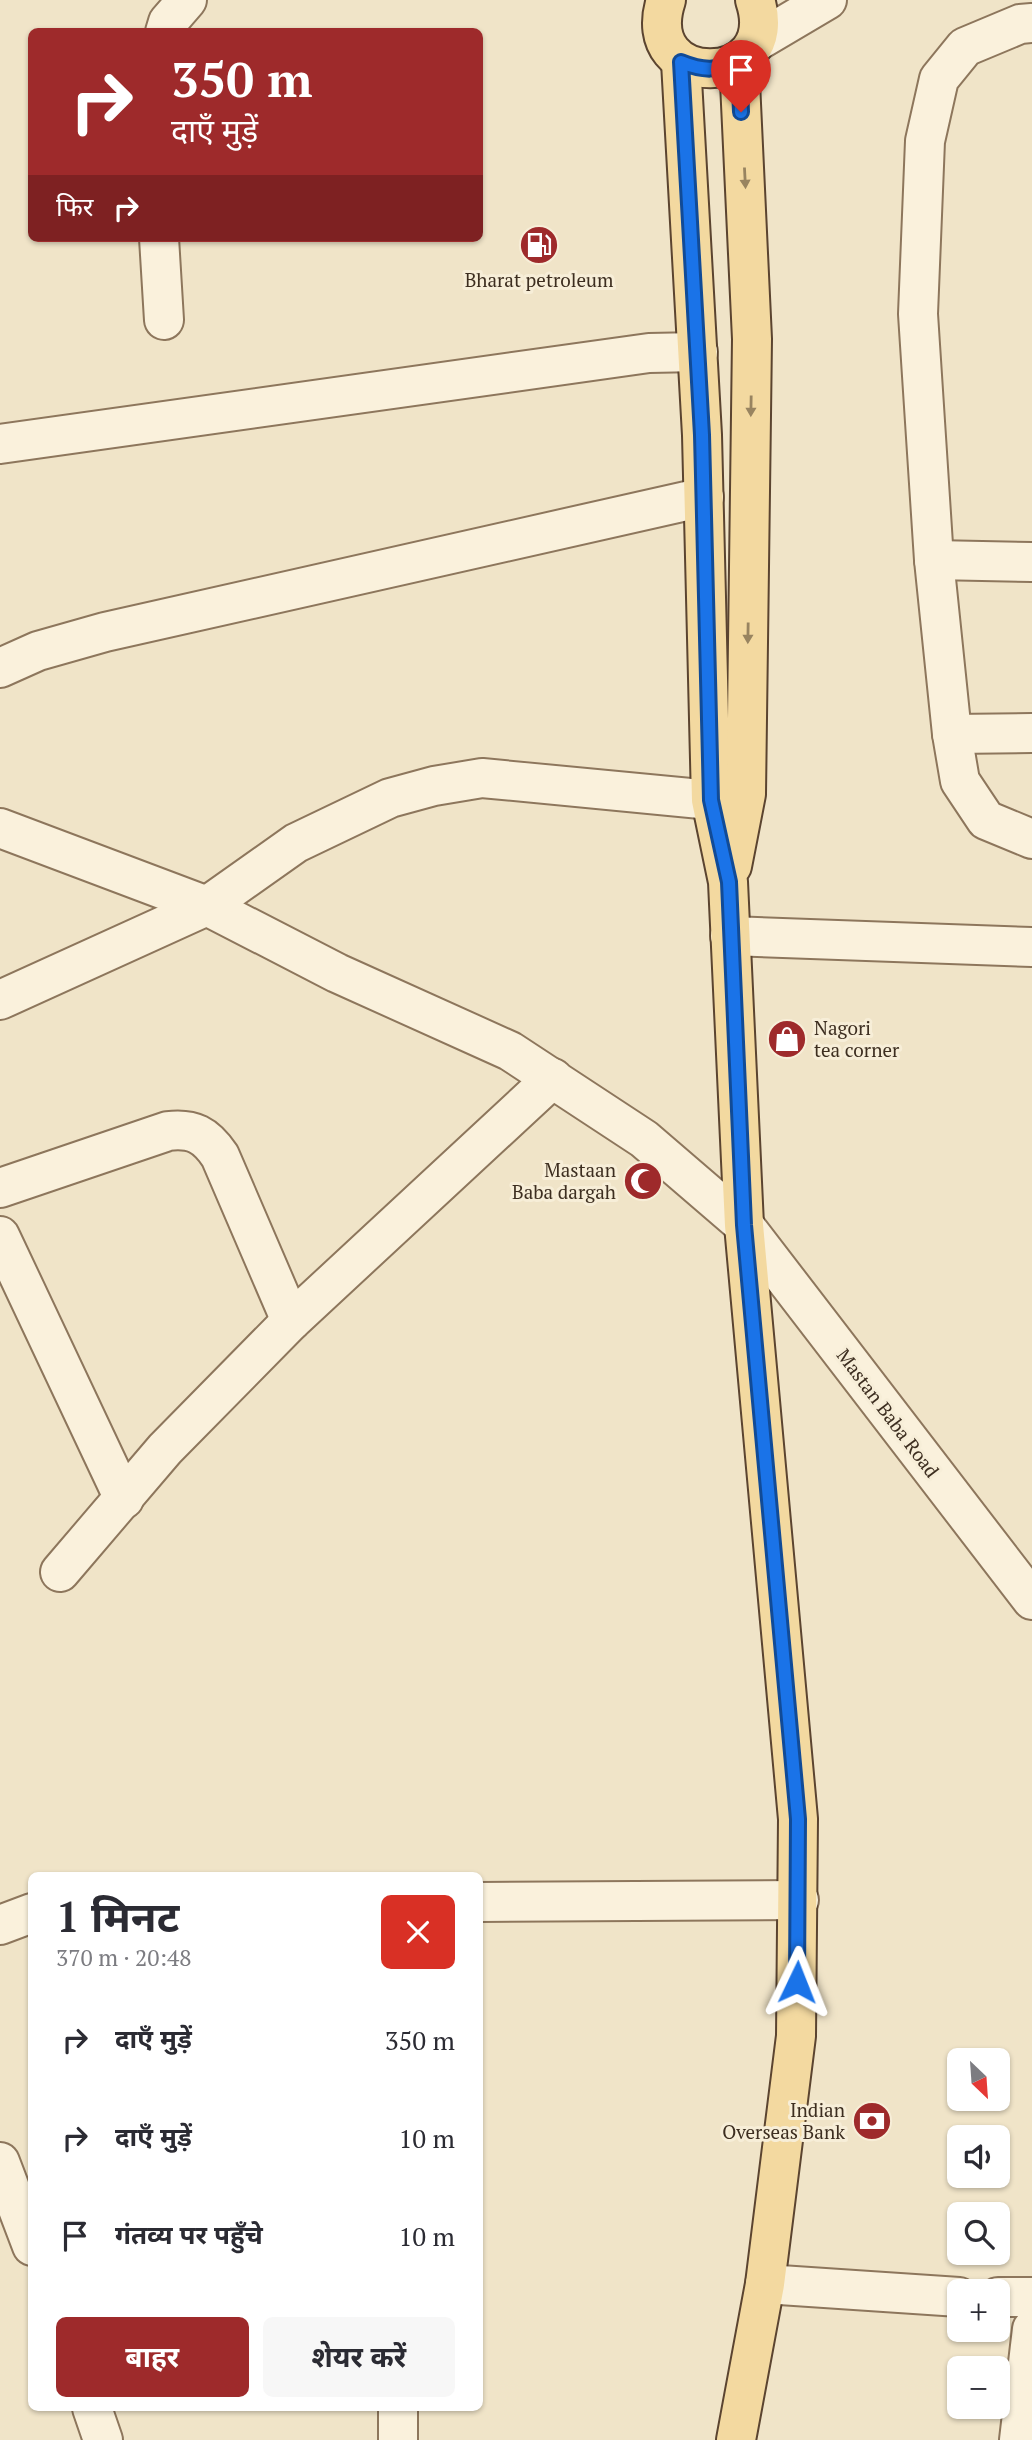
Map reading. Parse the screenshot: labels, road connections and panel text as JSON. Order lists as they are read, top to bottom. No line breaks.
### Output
{"streets":{"street":["Mastan Baba Road"]},"places":{"fuel station":["Bharat petroleum"],"shop":["Nagori tea corner"],"mosque":["Mastaan Baba dargah"],"bank":["Indian Overseas Bank"]},"north":"bottom right","page":{"turn":["350 m","दाएँ मुड़ें"],"then":"फिर","heading":["1 मिनट","370 m · 20:48"],"list":[{"name":"दाएँ मुड़ें","value":"350 m"},{"name":"दाएँ मुड़ें","value":"10 m"},{"name":"गंतव्य पर पहुँचे","value":"10 m"}],"map_buttons":["+","−"],"buttons":["बाहर","शेयर करें"]}}
